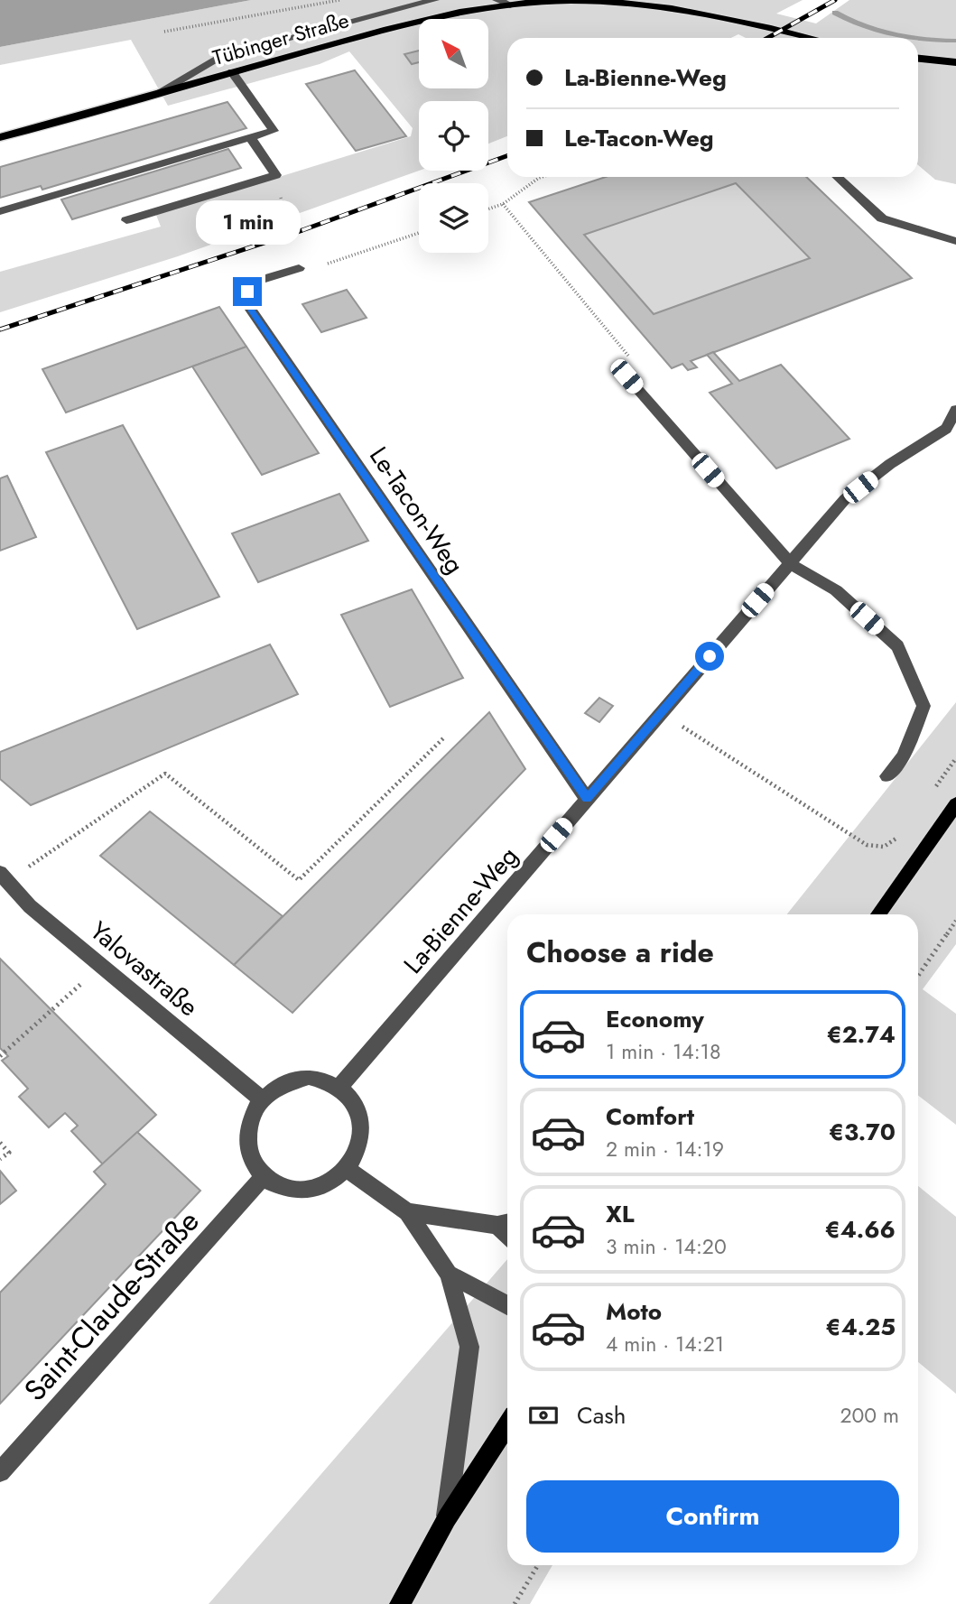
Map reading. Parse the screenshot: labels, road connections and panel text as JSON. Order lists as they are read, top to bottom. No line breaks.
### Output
{"streets":{"main road":["Tübinger Straße"],"street":["Le-Tacon-Weg","La-Bienne-Weg","Yalovastraße","Saint-Claude-Straße"]},"crossings":[["Le-Tacon-Weg","La-Bienne-Weg"],["La-Bienne-Weg","Yalovastraße"],["La-Bienne-Weg","Saint-Claude-Straße"],["Yalovastraße","Saint-Claude-Straße"]],"north":"top left","page":{"banner":["La-Bienne-Weg","Le-Tacon-Weg"],"bubble":"1 min","heading":"Choose a ride","list":[{"name":"Economy","note":"1 min · 14:18","value":"€2.74"},{"name":"Comfort","note":"2 min · 14:19","value":"€3.70"},{"name":"XL","note":"3 min · 14:20","value":"€4.66"},{"name":"Moto","note":"4 min · 14:21","value":"€4.25"}],"pay":["Cash","200 m"],"buttons":"Confirm"}}
